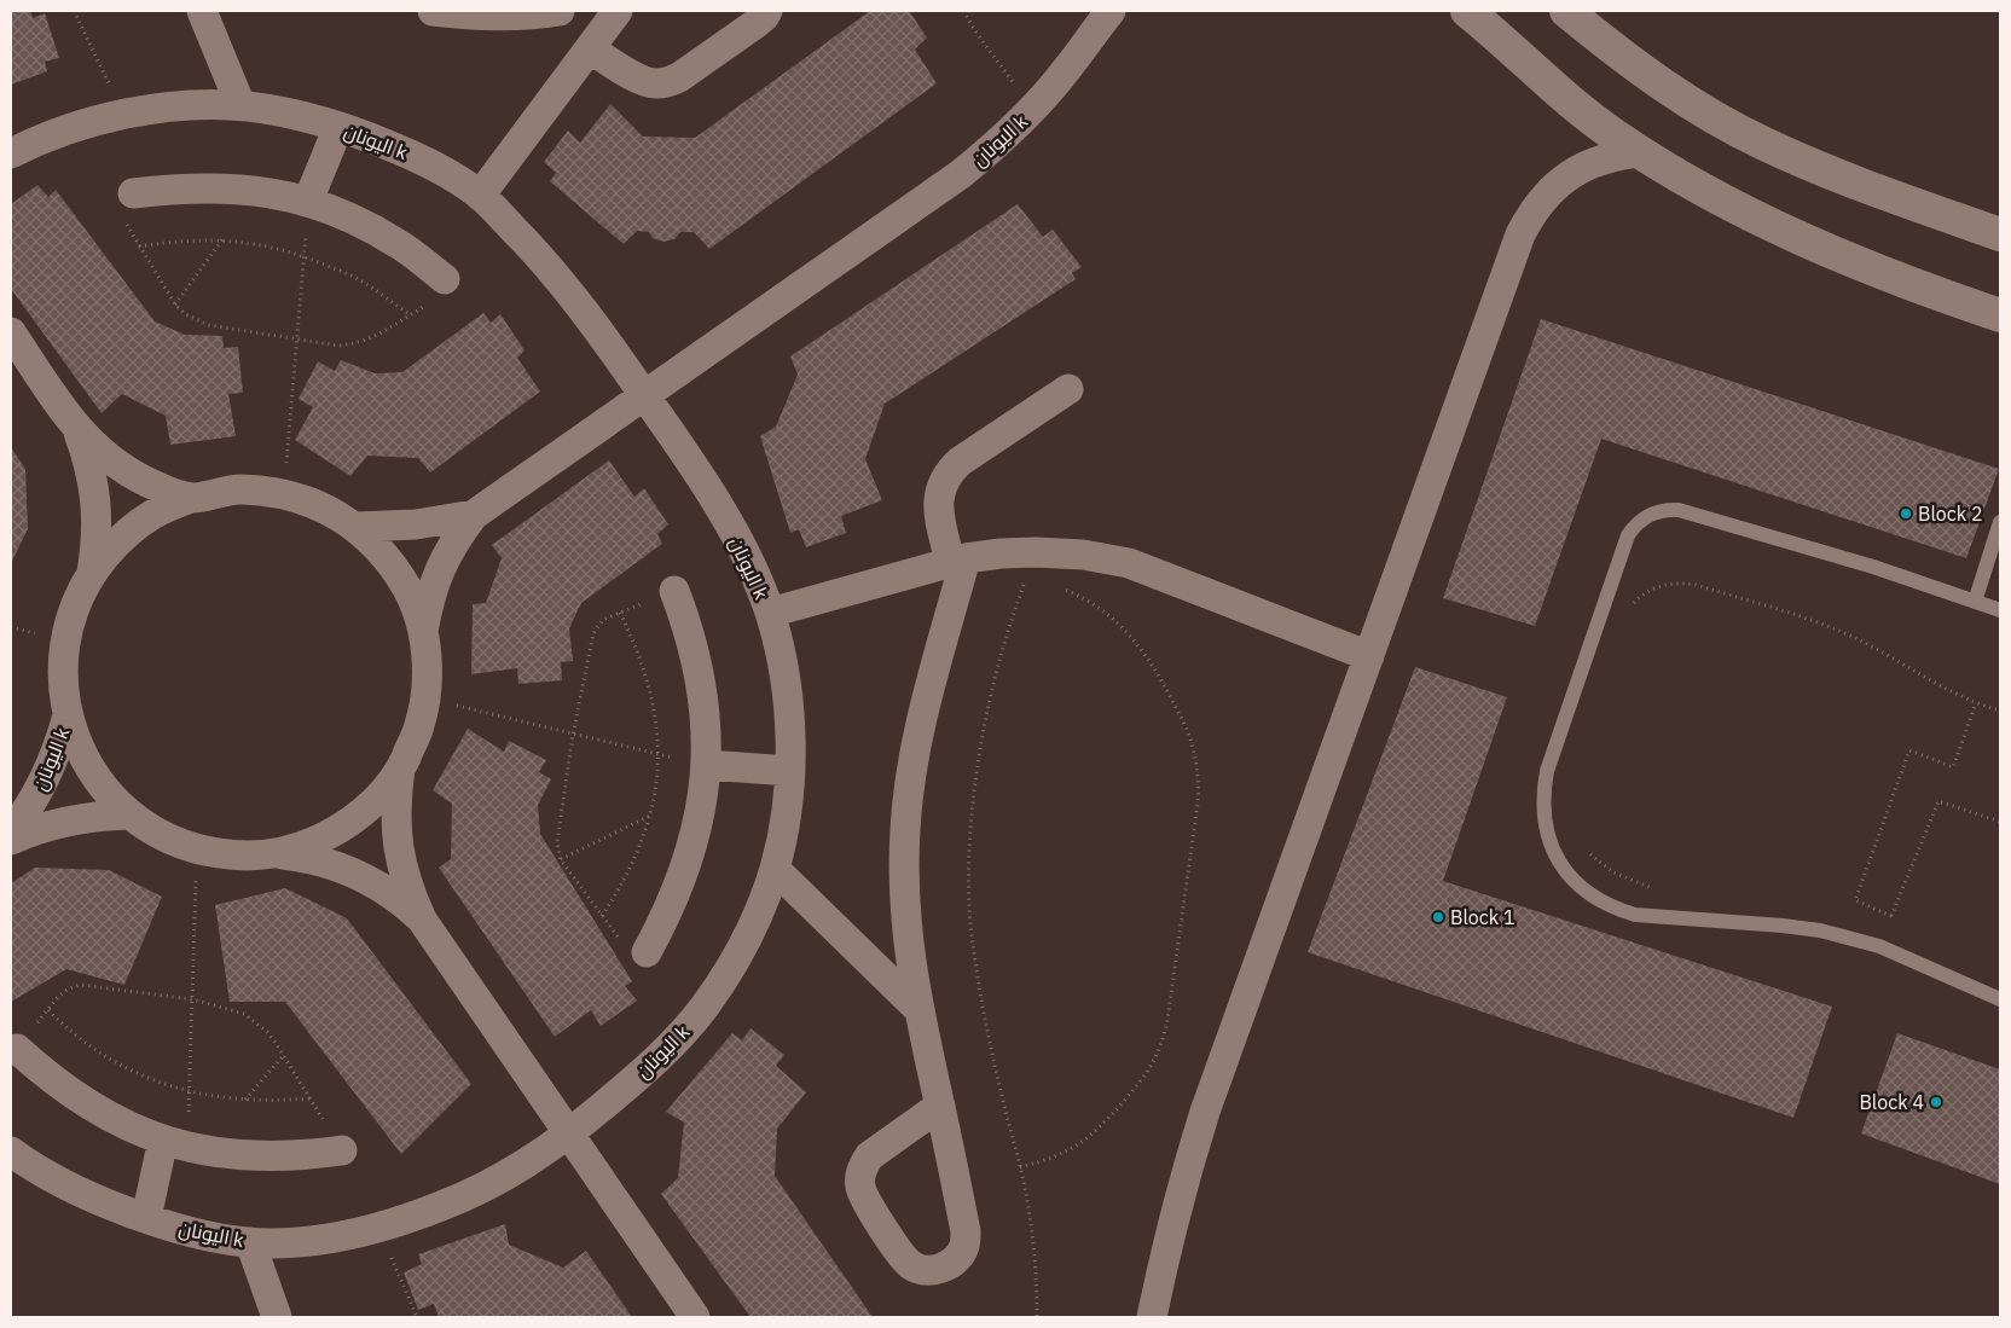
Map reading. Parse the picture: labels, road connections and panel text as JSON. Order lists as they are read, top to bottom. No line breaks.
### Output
{"streets":{"street":["اليونان k"]},"places":["Block 2","Block 1","Block 4"]}
